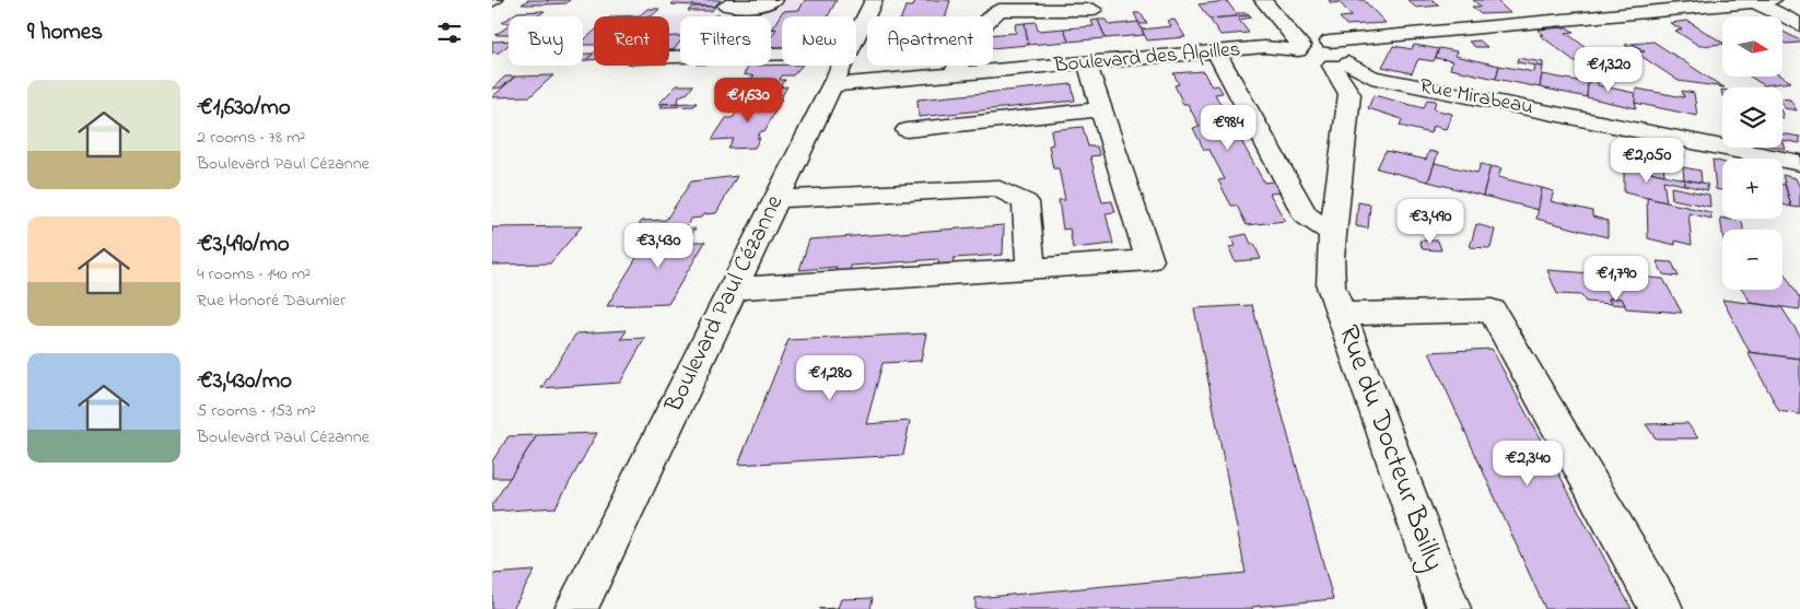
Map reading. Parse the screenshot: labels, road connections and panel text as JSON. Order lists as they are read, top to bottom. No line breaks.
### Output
{"streets":{"street":["Boulevard des Alpilles","Rue Mirabeau","Boulevard Paul Cézanne","Rue du Docteur Bailly"]},"crossings":[["Boulevard des Alpilles","Rue Mirabeau"],["Boulevard des Alpilles","Boulevard Paul Cézanne"]],"north":"right","page":{"heading":"9 homes","map_buttons":["+","−"],"chip":["Buy","Rent","Filters","New","Apartment"],"price":["€1,320","€1,630","€984","€2,050","€3,490","€3,430","€1,790","€1,280","€2,340"],"list":[{"name":"€1,630/mo","note":"2 rooms · 78 m² · Boulevard Paul Cézanne"},{"name":"€3,490/mo","note":"4 rooms · 140 m² · Rue Honoré Daumier"},{"name":"€3,430/mo","note":"5 rooms · 153 m² · Boulevard Paul Cézanne"}]}}
